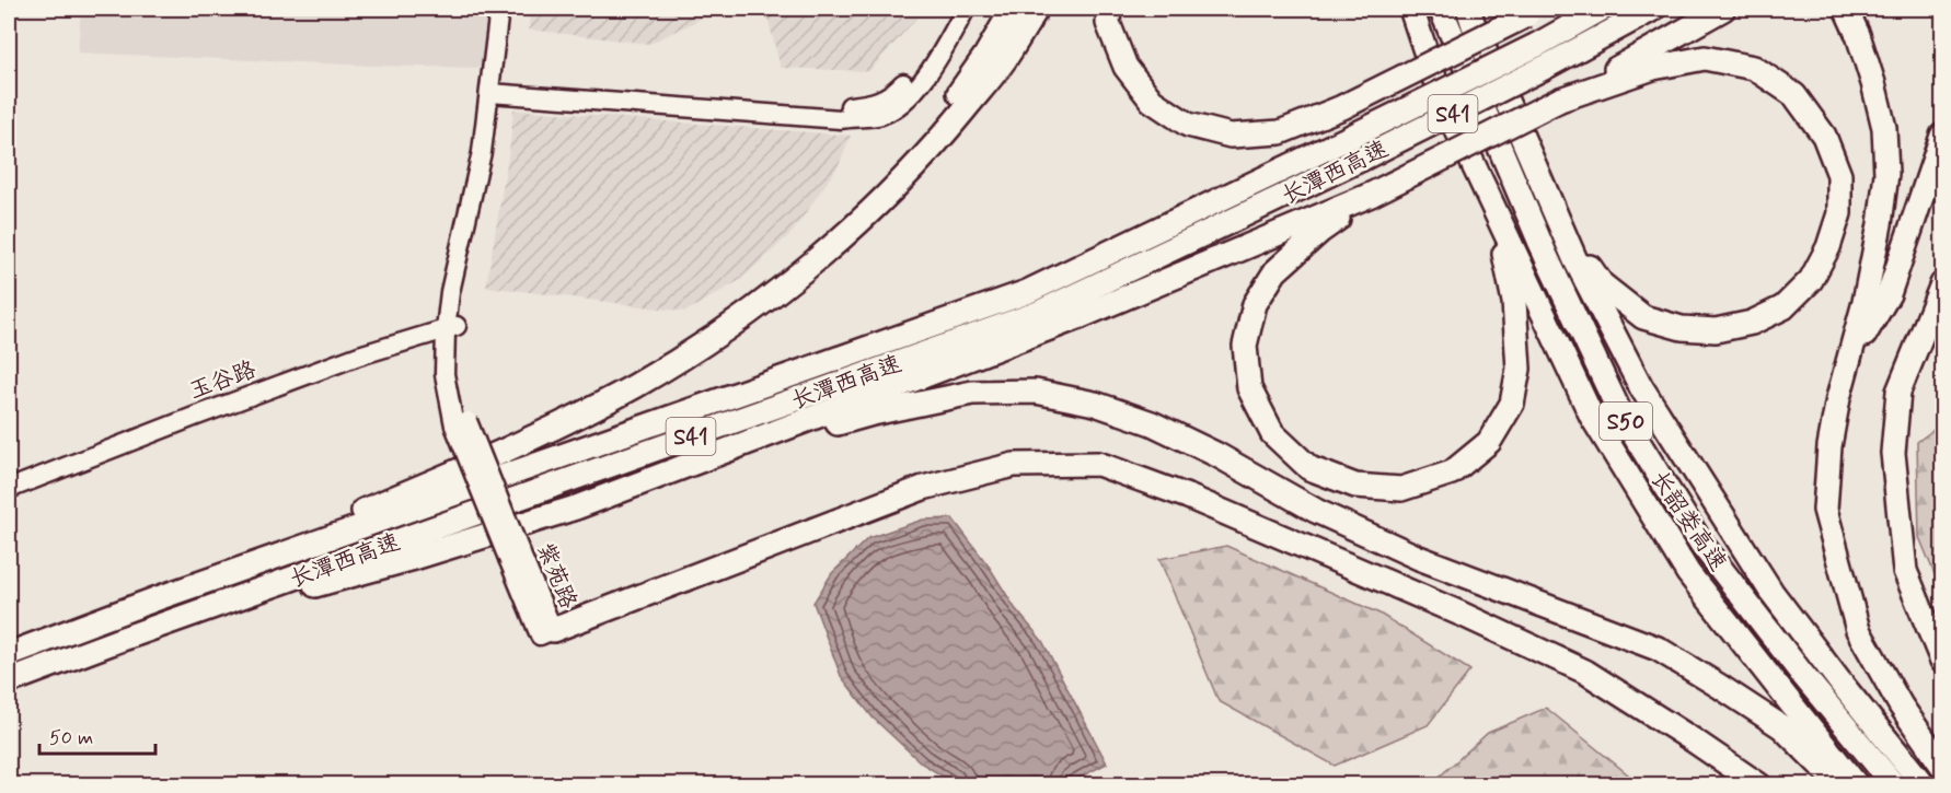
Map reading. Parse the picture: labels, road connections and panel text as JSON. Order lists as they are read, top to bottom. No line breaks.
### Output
{"streets":{"highway":["S41","长潭西高速","S50","长韶娄高速"],"street":["玉谷路","紫苑路"]},"crossings":[["玉谷路","紫苑路"]],"scale_bar":"50 m"}
